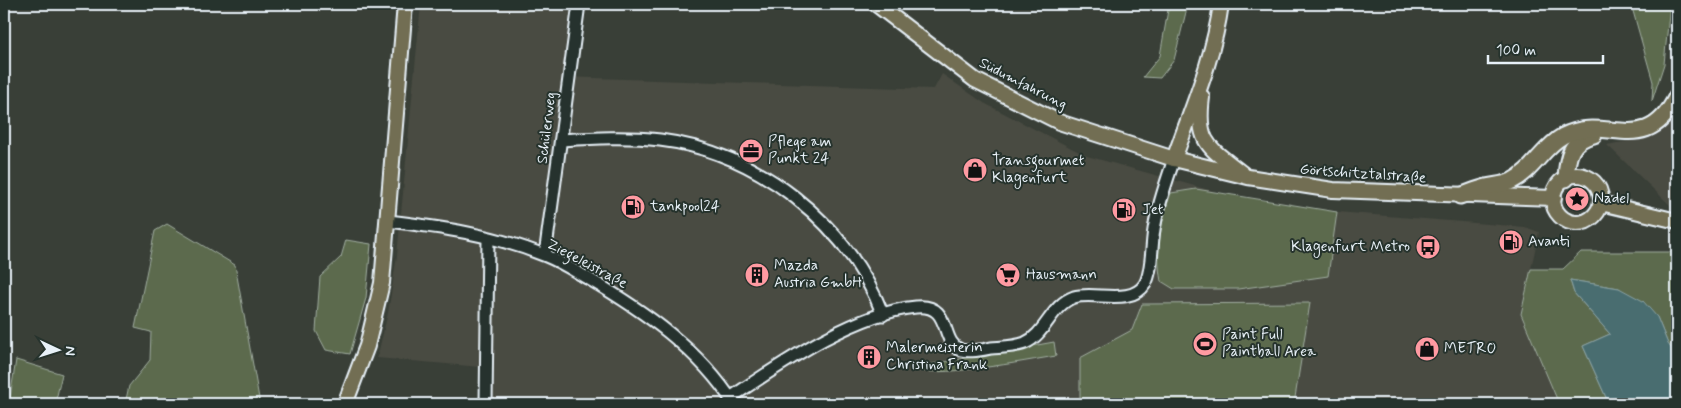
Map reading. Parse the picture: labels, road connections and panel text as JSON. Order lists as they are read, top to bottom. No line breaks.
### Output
{"streets":{"main road":["Südumfahrung","Görtschitztalstraße"],"street":["Schülerweg","Ziegeleistraße"]},"crossings":[["Südumfahrung","Görtschitztalstraße"],["Schülerweg","Ziegeleistraße"]],"places":{"office":["Pflege am Punkt 24"],"shop":["Transgourmet Klagenfurt","METRO"],"place":["Nadel"],"fuel station":["tankpool24","Jet","Avanti"],"bus stop":["Klagenfurt Metro"],"building":["Mazda Austria GmbH","Malermeisterin Christina Frank"],"supermarket":["Hausmann"],"sports":["Paint Full Paintball Area"]},"scale_bar":"100 m","north":"right"}
